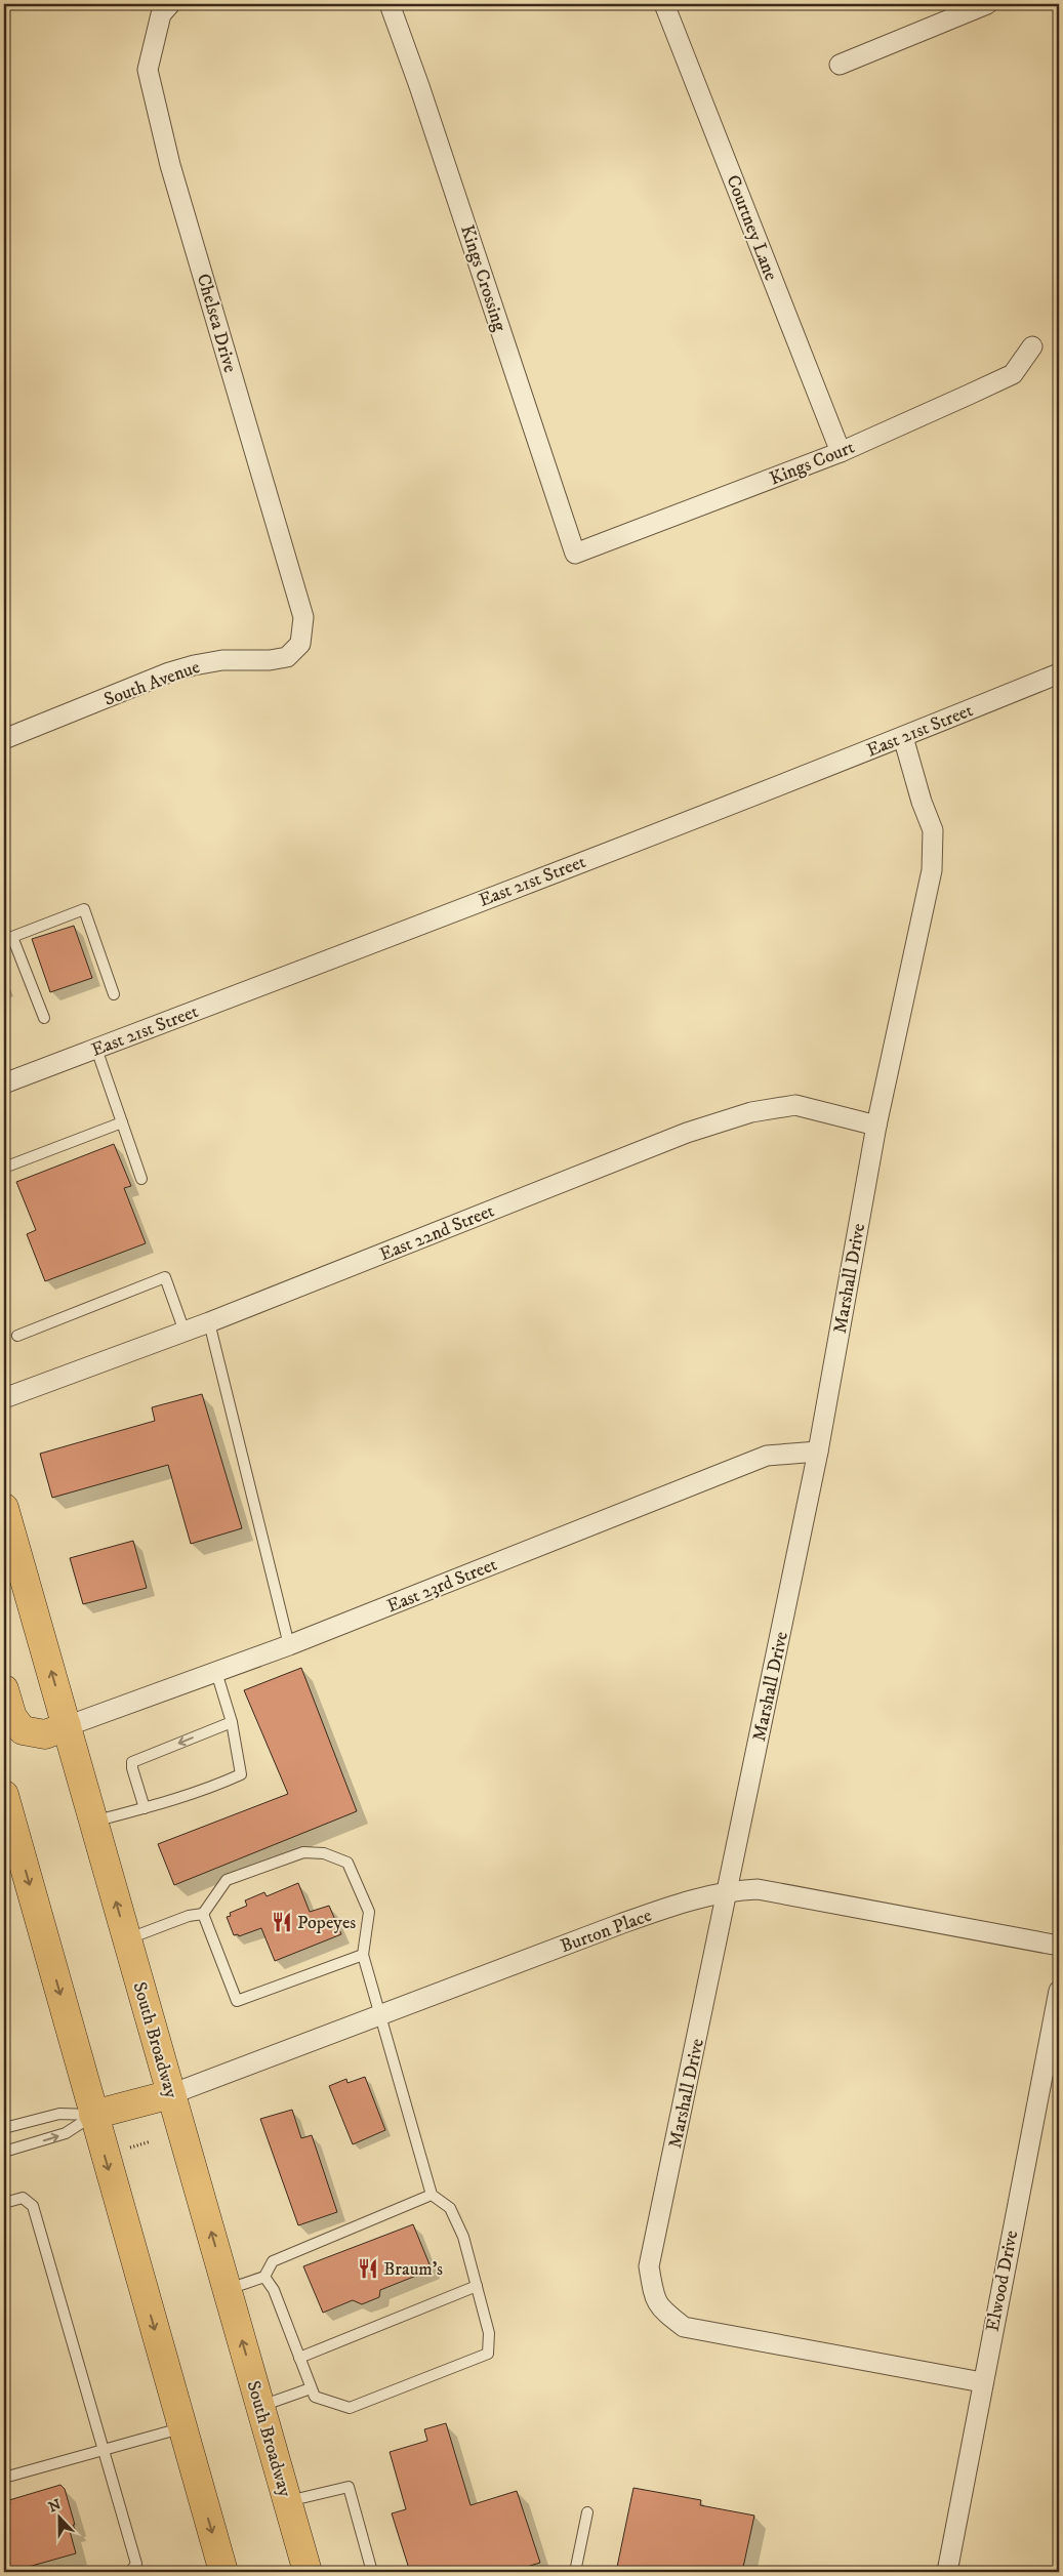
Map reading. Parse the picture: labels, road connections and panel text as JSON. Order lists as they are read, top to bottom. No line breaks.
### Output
{"streets":{"main road":["South Broadway"],"street":["Courtney Lane","Kings Crossing","Chelsea Drive","Kings Court","South Avenue","East 21st Street","East 22nd Street","Marshall Drive","East 23rd Street","Burton Place","Elwood Drive"]},"crossings":[["Courtney Lane","Kings Court"],["Kings Crossing","Kings Court"],["Chelsea Drive","South Avenue"],["East 21st Street","Marshall Drive"],["East 22nd Street","Marshall Drive"],["Marshall Drive","East 23rd Street"],["Marshall Drive","Burton Place"],["Marshall Drive","Elwood Drive"],["East 23rd Street","South Broadway"],["Burton Place","South Broadway"]],"places":{"restaurant":["Popeyes","Braum’s"]},"north":"top"}
